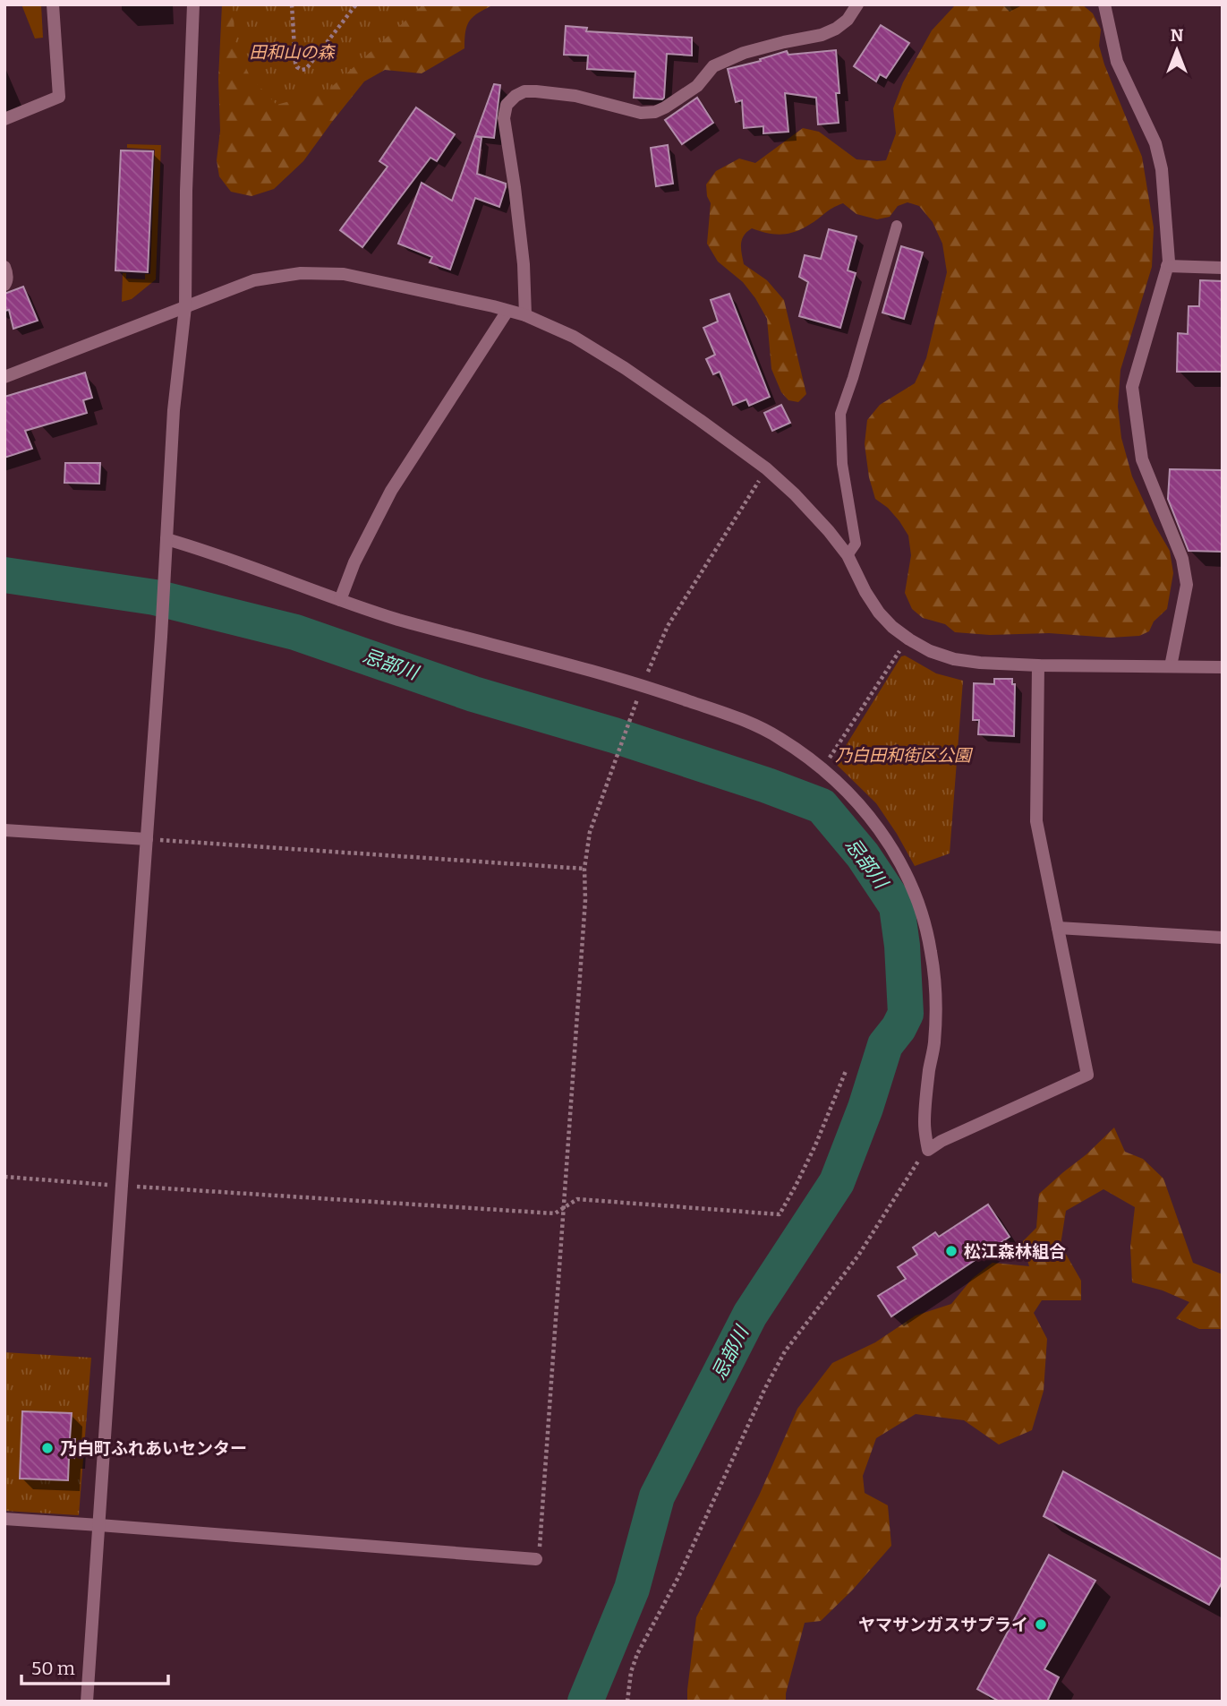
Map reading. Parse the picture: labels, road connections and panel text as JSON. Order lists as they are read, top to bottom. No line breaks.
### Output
{"water":["忌部川"],"parks":["田和山の森","乃白田和街区公園"],"places":["松江森林組合","乃白町ふれあいセンター","ヤマサンガスサプライ"],"scale_bar":"50 m","north":"top"}
